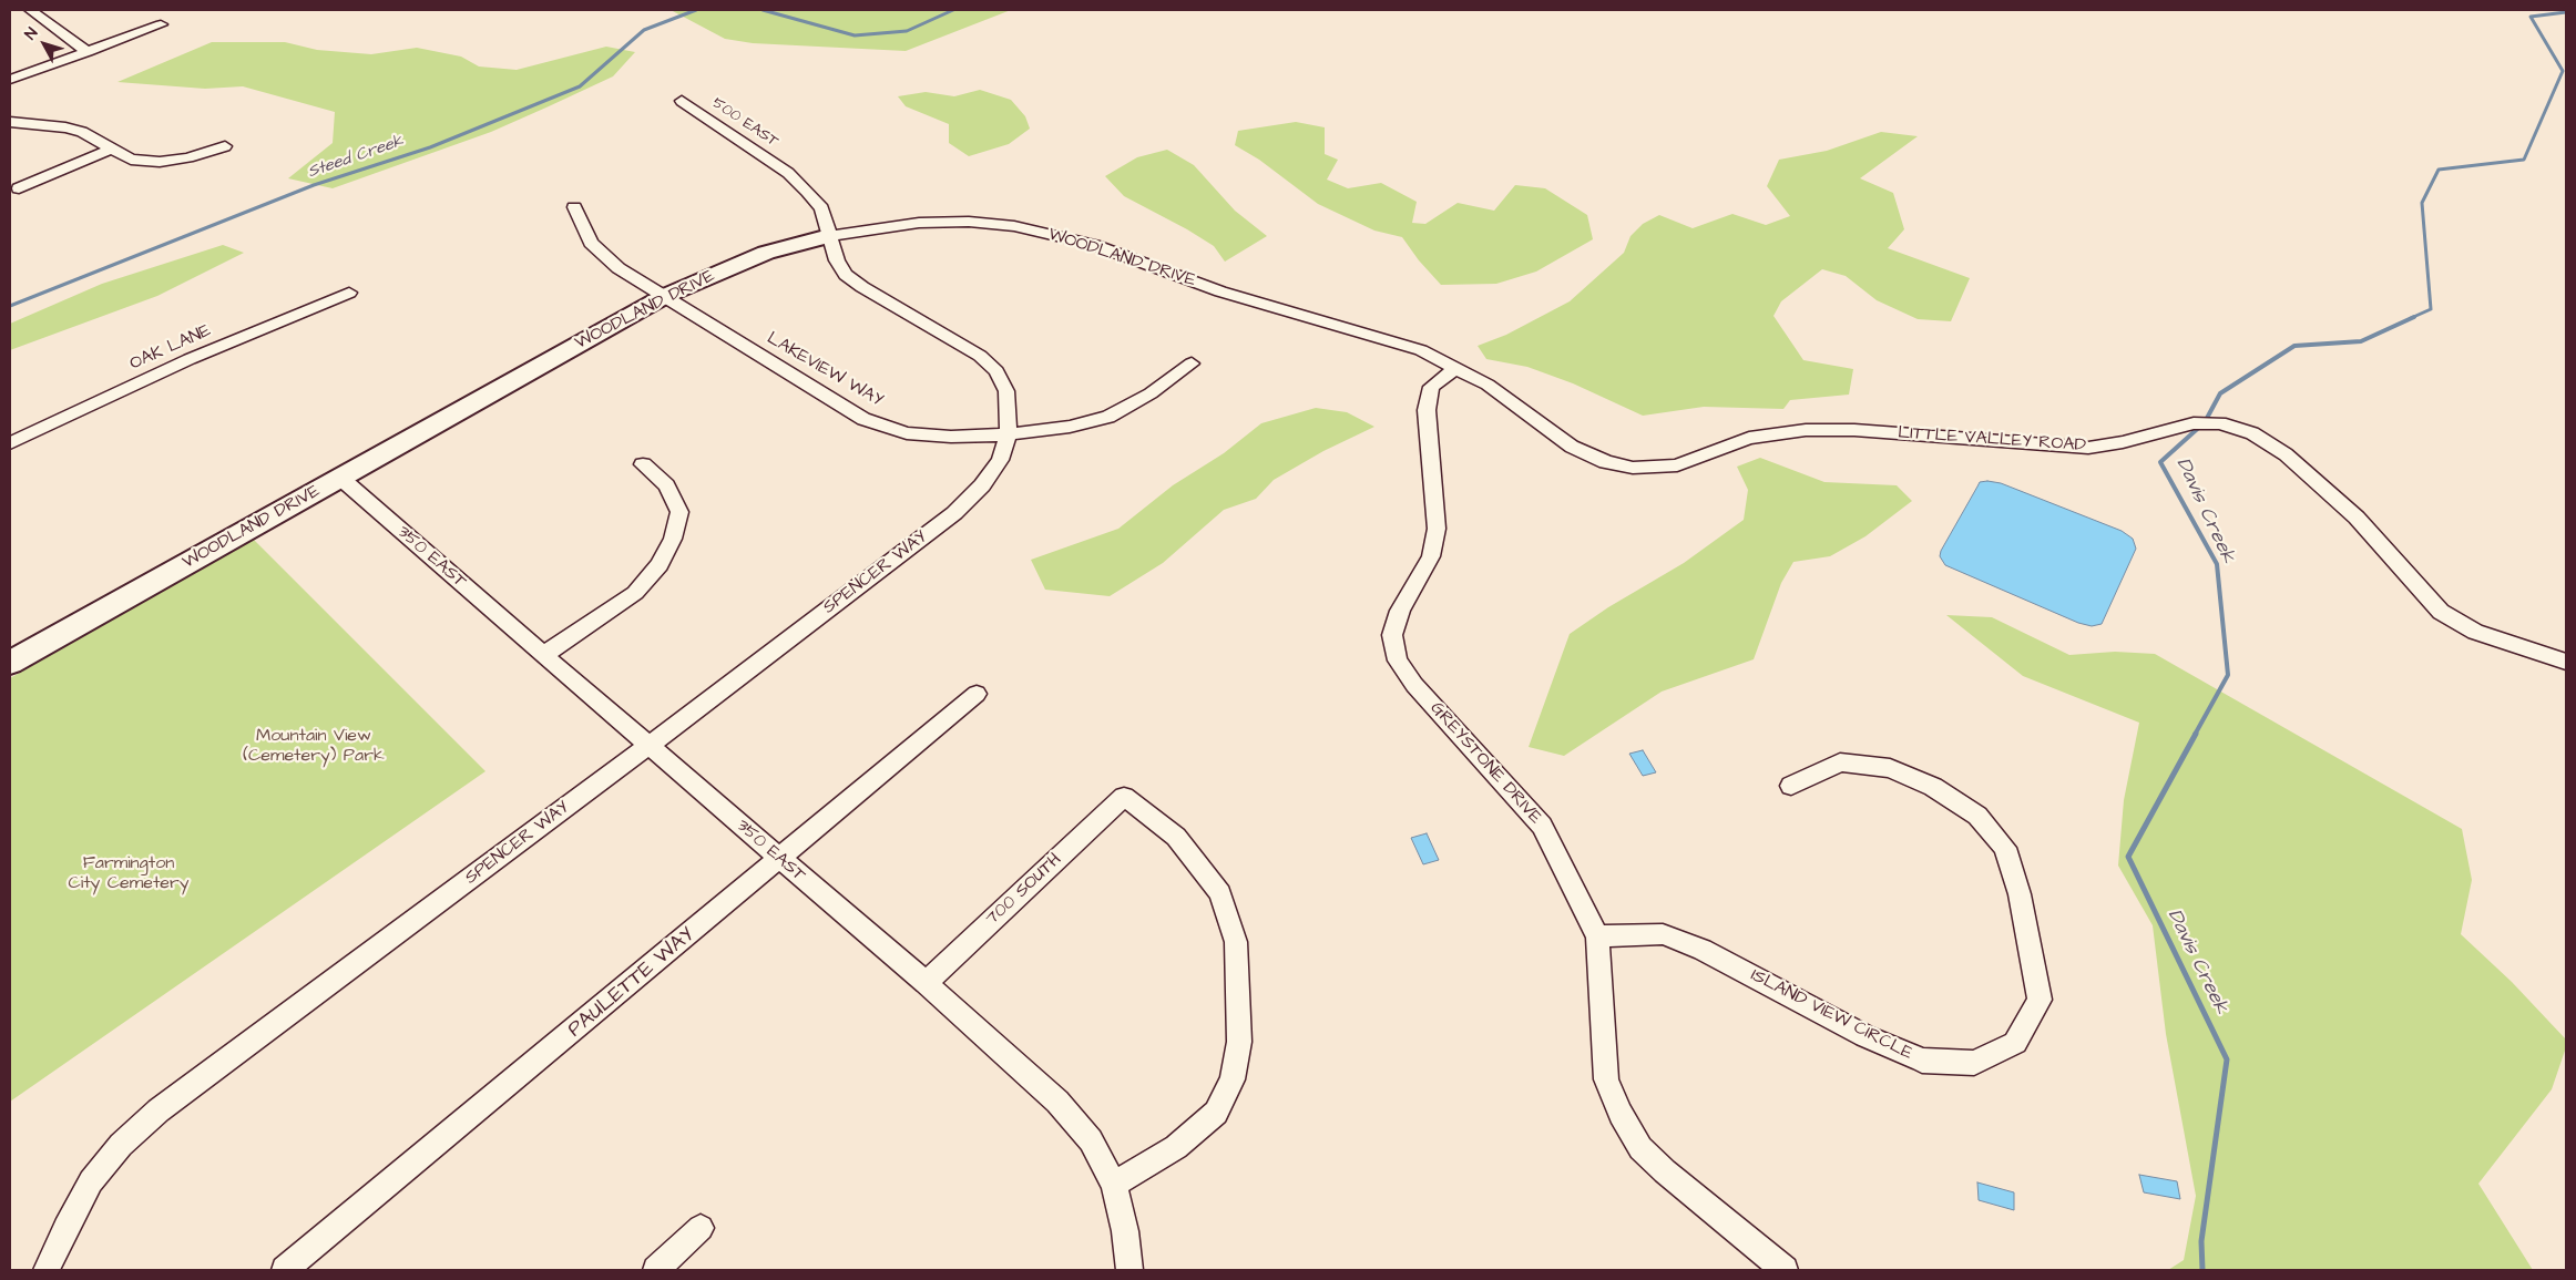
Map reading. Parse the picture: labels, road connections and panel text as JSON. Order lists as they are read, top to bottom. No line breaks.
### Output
{"streets":{"street":["500 EAST","WOODLAND DRIVE","OAK LANE","LAKEVIEW WAY","LITTLE VALLEY ROAD","350 EAST","SPENCER WAY","GREYSTONE DRIVE","700 SOUTH","PAULETTE WAY","ISLAND VIEW CIRCLE"]},"crossings":[["500 EAST","WOODLAND DRIVE"],["500 EAST","LAKEVIEW WAY"],["500 EAST","SPENCER WAY"],["WOODLAND DRIVE","LAKEVIEW WAY"],["WOODLAND DRIVE","LITTLE VALLEY ROAD"],["WOODLAND DRIVE","350 EAST"],["WOODLAND DRIVE","GREYSTONE DRIVE"],["LAKEVIEW WAY","SPENCER WAY"],["350 EAST","SPENCER WAY"],["350 EAST","700 SOUTH"],["350 EAST","PAULETTE WAY"],["GREYSTONE DRIVE","ISLAND VIEW CIRCLE"]],"water":["Steed Creek","Davis Creek"],"parks":["Mountain View (Cemetery) Park","Farmington City Cemetery"],"north":"top left"}
